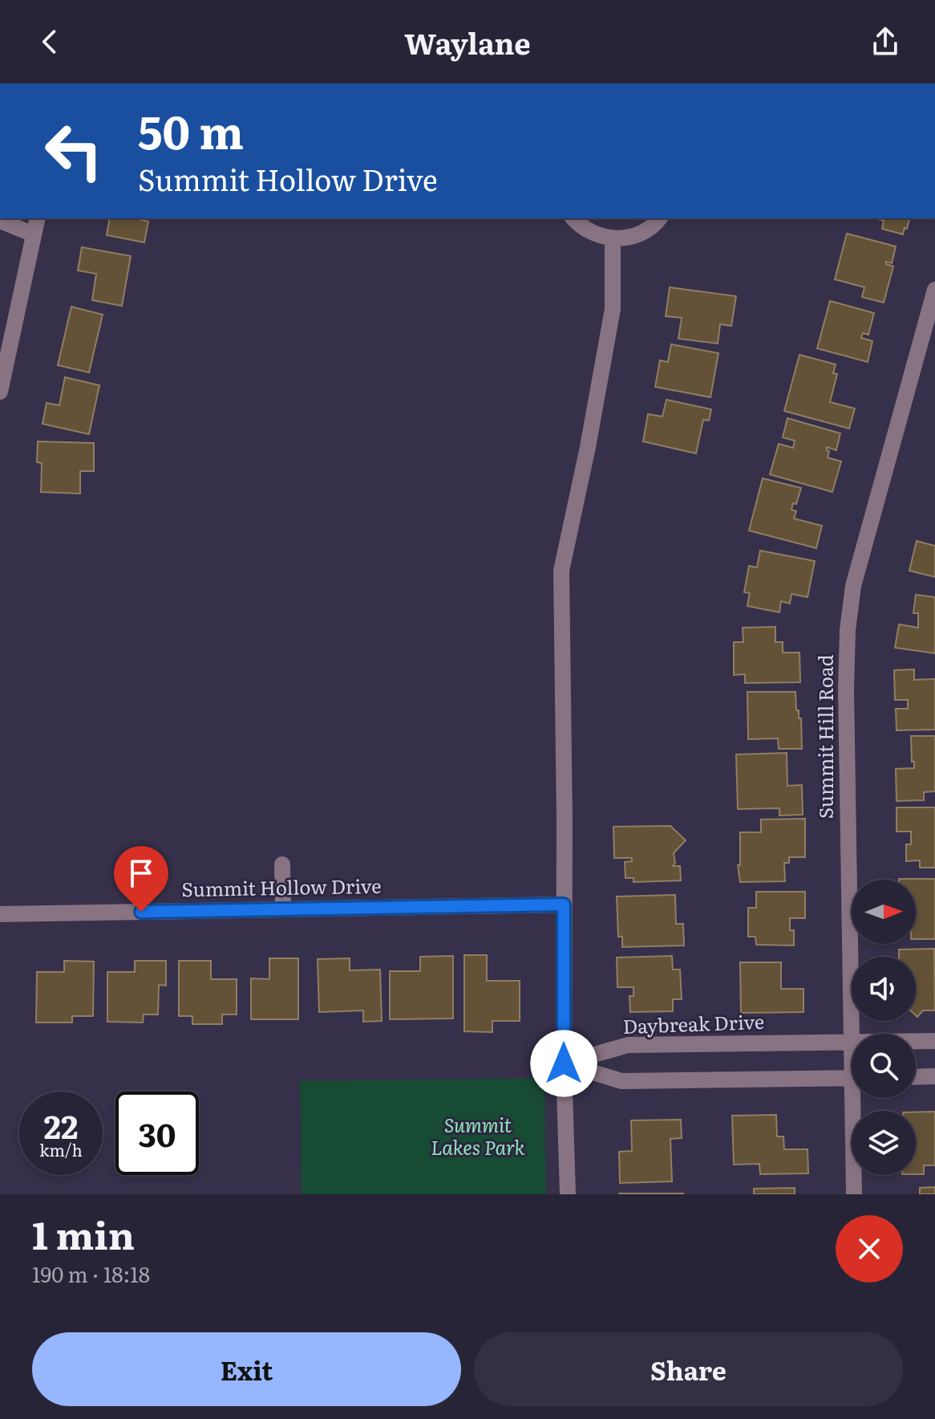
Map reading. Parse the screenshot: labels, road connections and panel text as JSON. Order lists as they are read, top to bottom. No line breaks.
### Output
{"streets":{"street":["Summit Hill Road","Summit Hollow Drive","Daybreak Drive"]},"crossings":[["Summit Hill Road","Daybreak Drive"]],"parks":["Summit Lakes Park"],"north":"right","page":{"header":"Waylane","turn":["50 m","Summit Hollow Drive"],"speed":"22 km/h","limit":"30","heading":["1 min","190 m · 18:18"],"buttons":["Exit","Share"]}}
